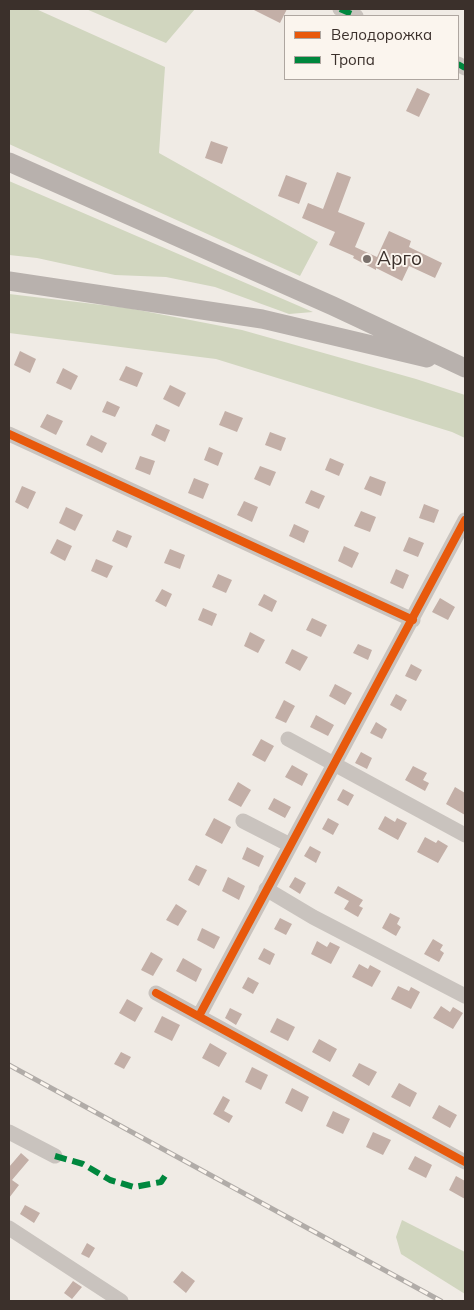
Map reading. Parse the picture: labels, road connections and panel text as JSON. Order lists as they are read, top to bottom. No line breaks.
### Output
{"places":["Арго"],"legend":["Велодорожка","Тропа"]}
